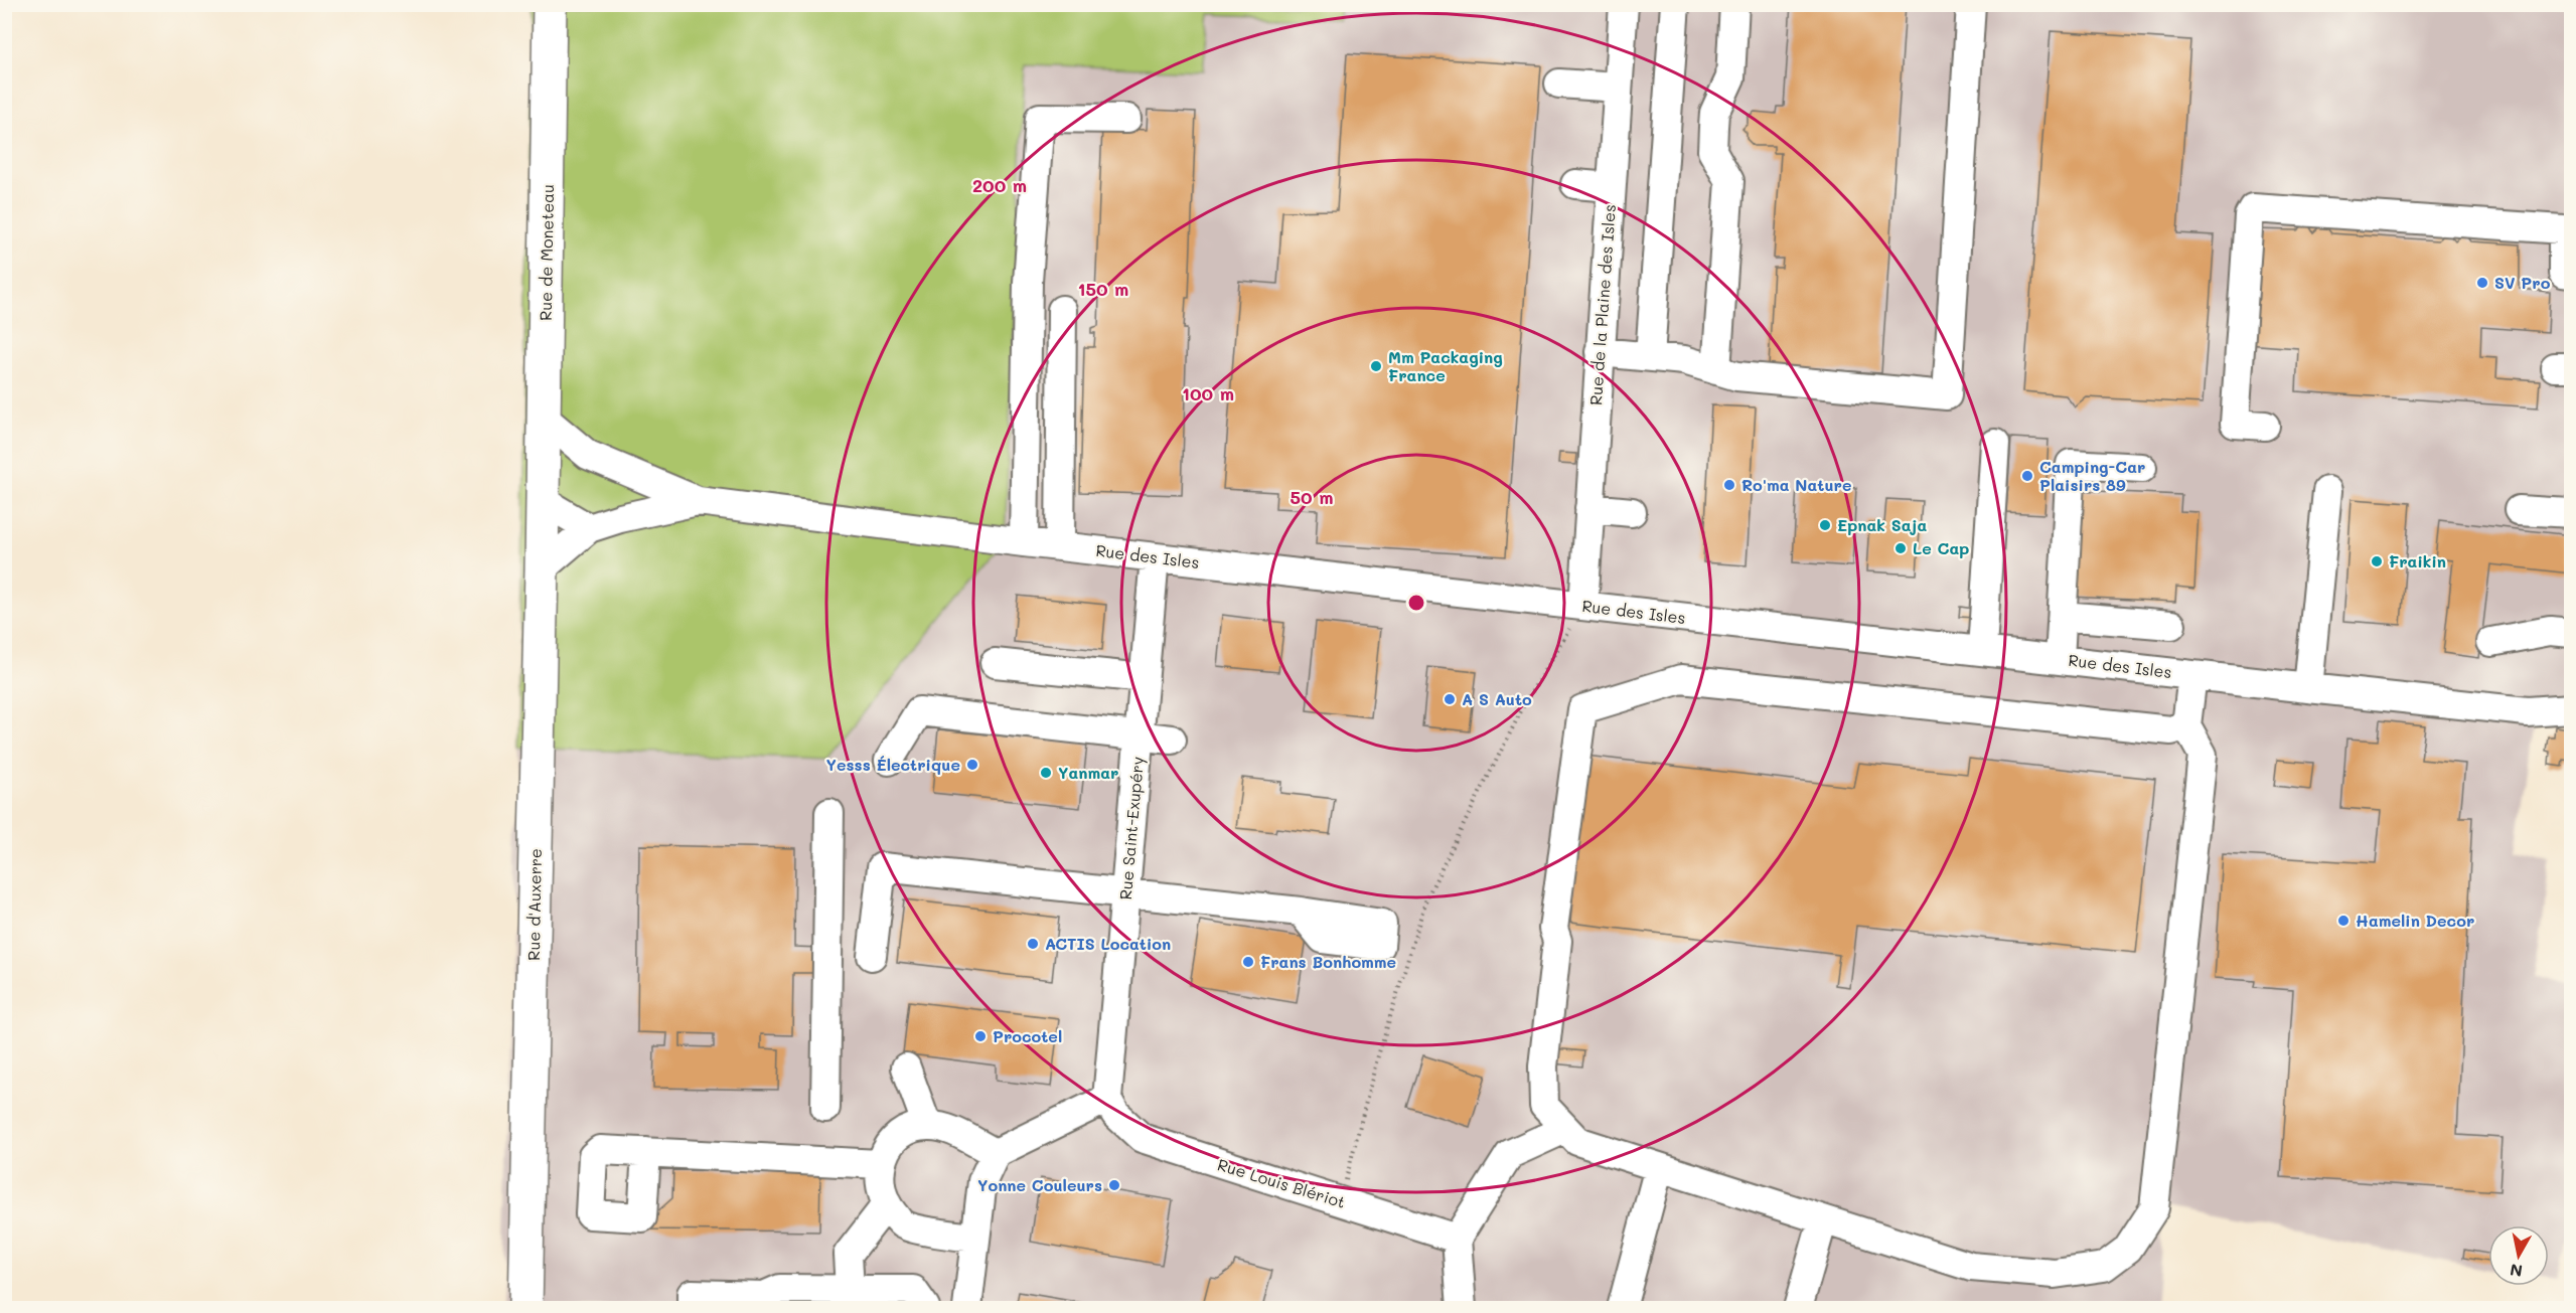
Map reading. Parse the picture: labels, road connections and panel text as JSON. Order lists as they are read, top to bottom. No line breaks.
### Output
{"streets":{"main road":["Rue de Moneteau","Rue d'Auxerre"],"street":["Rue de la Plaine des Isles","Rue des Isles","Rue Saint-Exupéry","Rue Louis Blériot"]},"crossings":[["Rue de Moneteau","Rue des Isles"],["Rue de Moneteau","Rue d'Auxerre"],["Rue de la Plaine des Isles","Rue des Isles"],["Rue des Isles","Rue Saint-Exupéry"],["Rue des Isles","Rue d'Auxerre"],["Rue Saint-Exupéry","Rue Louis Blériot"]],"places":["SV Pro","Mm Packaging France","Camping-Car Plaisirs 89","Ro'ma Nature","Epnak Saja","Le Cap","Fraikin","A S Auto","Yesss Électrique","Yanmar","Hamelin Decor","ACTIS Location","Frans Bonhomme","Procotel","Yonne Couleurs"],"north":"bottom","rings":["200 m","150 m","100 m","50 m"]}
